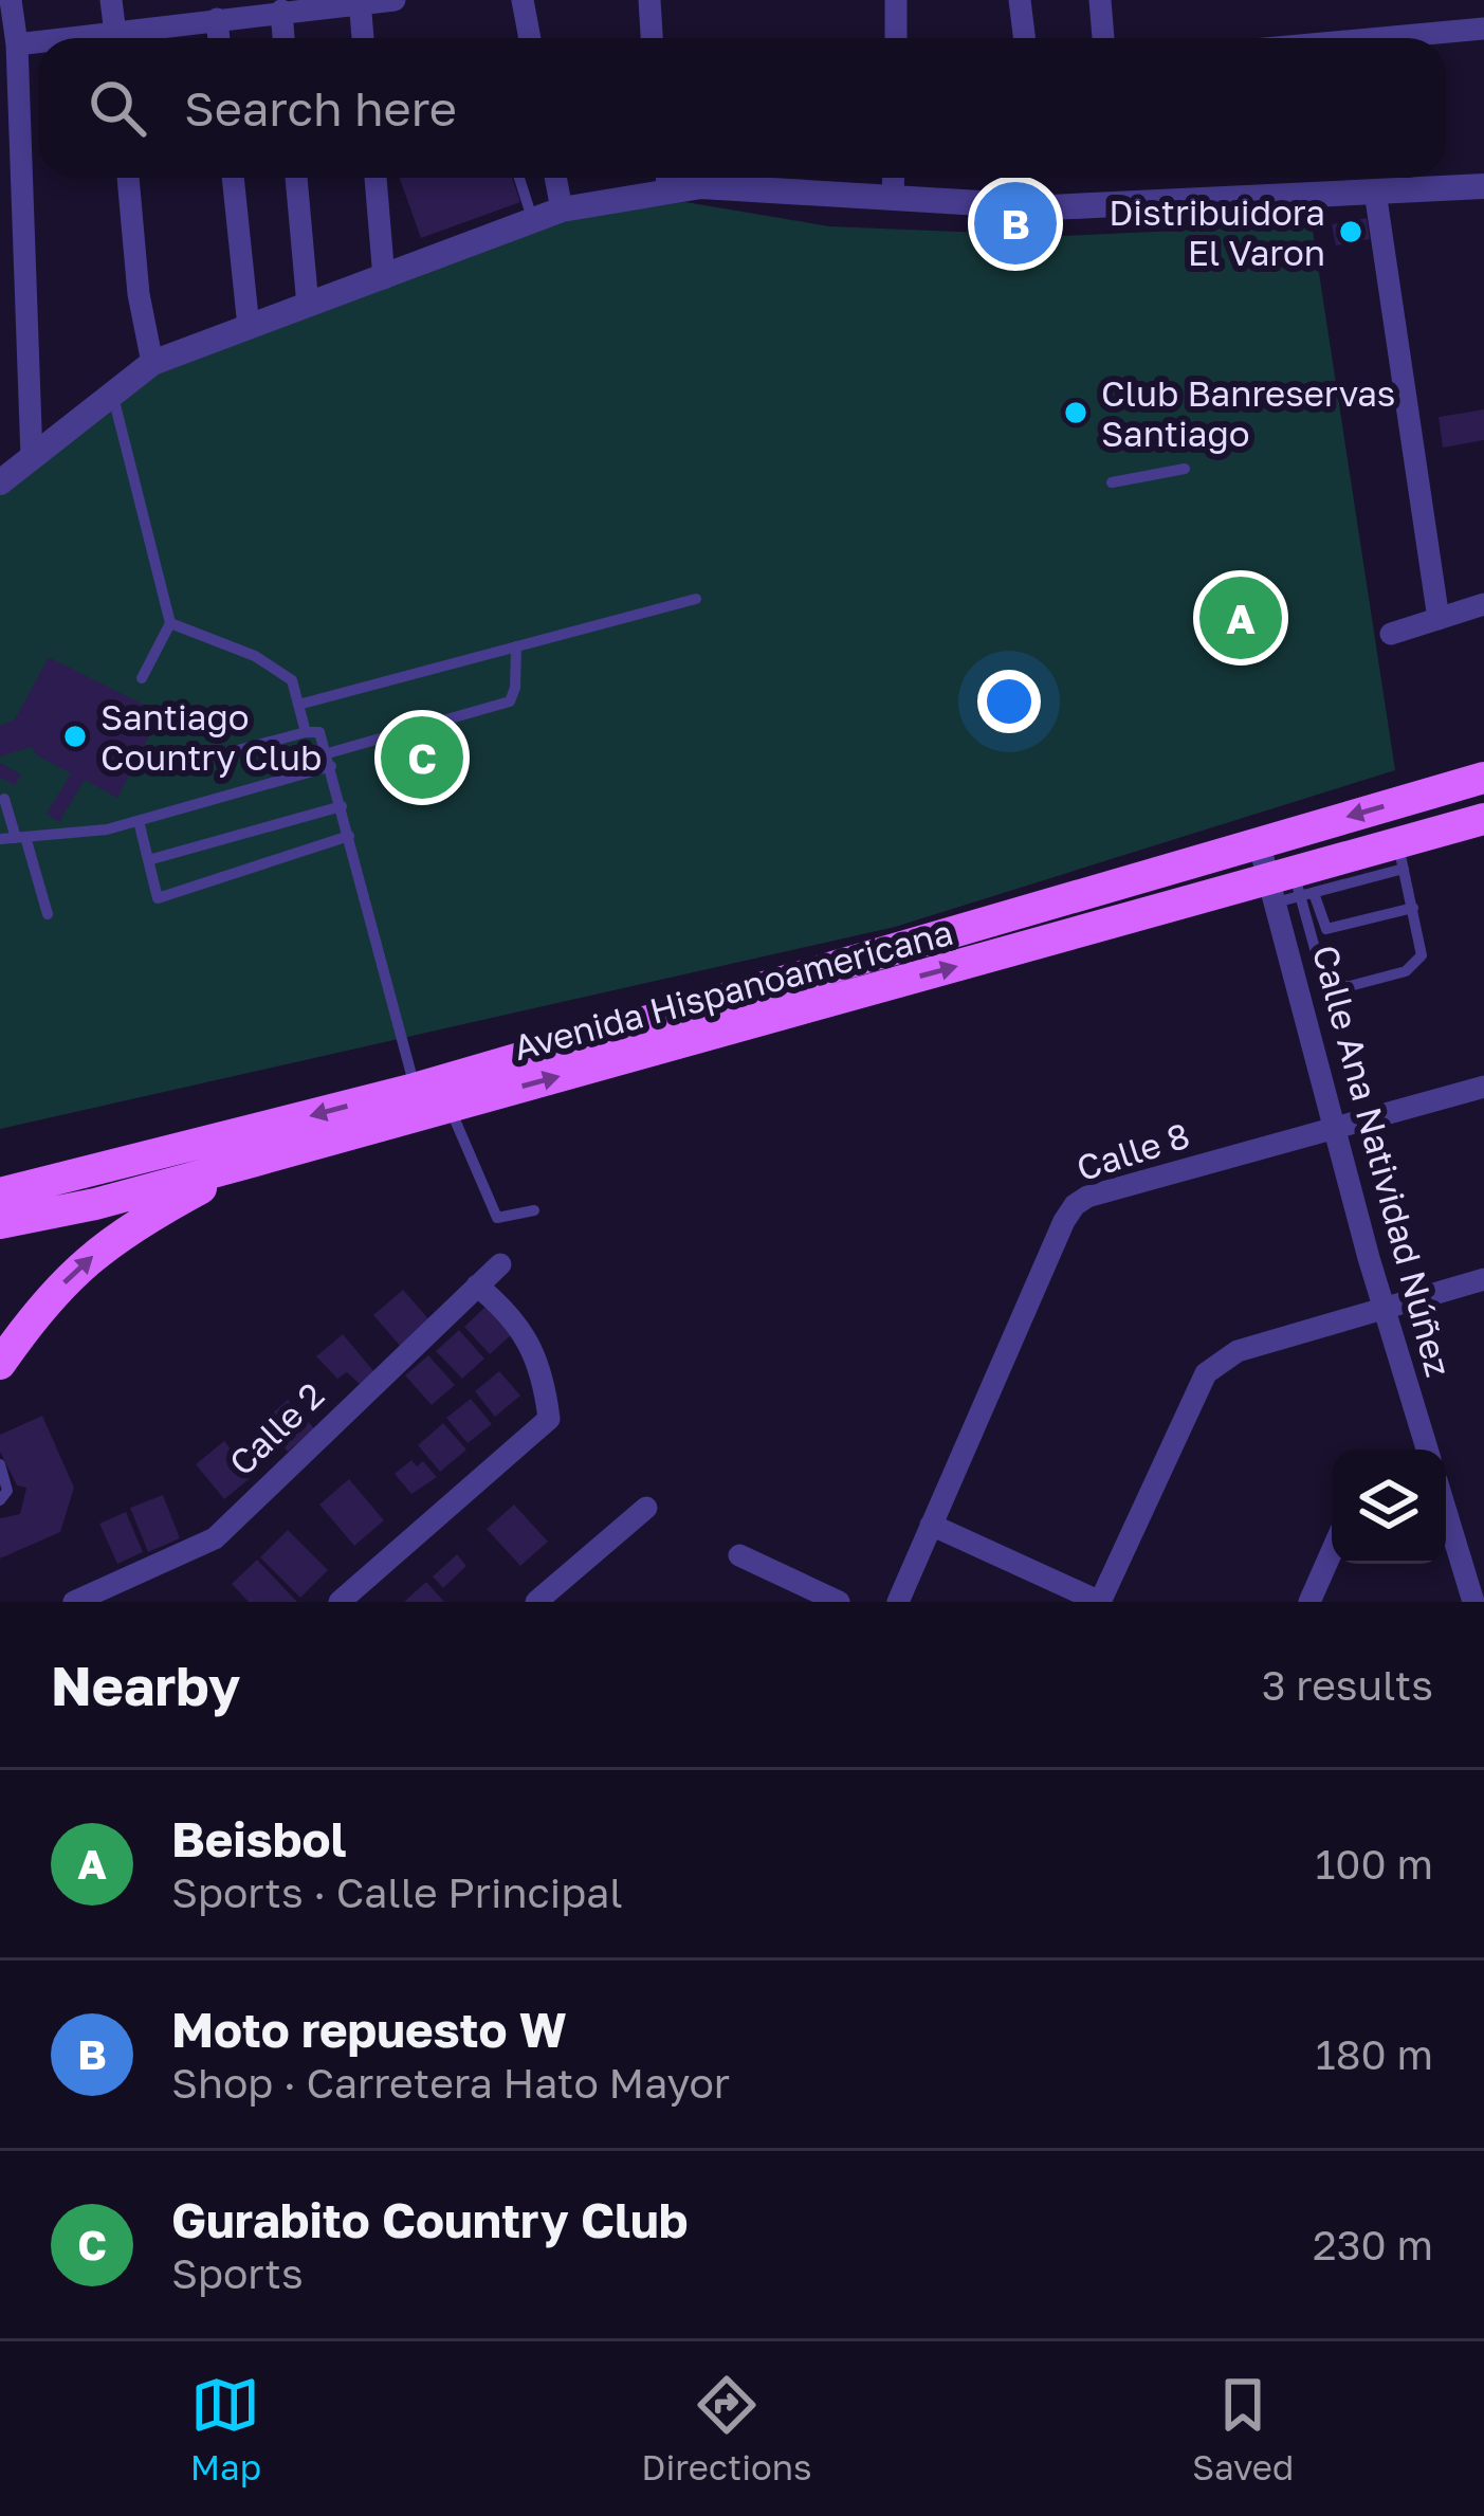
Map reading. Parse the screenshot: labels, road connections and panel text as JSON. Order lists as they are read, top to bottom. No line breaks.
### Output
{"streets":{"main road":["Avenida Hispanoamericana"],"street":["Calle 8","Calle Ana Natividad Núñez","Calle 2"]},"crossings":[["Avenida Hispanoamericana","Calle Ana Natividad Núñez"],["Calle 8","Calle Ana Natividad Núñez"]],"places":["Distribuidora El Varon","Club Banreservas Santiago","Santiago Country Club"],"page":{"search":"Search here","pins":["B","A","C"],"heading":["Nearby","3 results"],"list":[{"mark":"A","name":"Beisbol","note":"Sports · Calle Principal","value":"100 m"},{"mark":"B","name":"Moto repuesto W","note":"Shop · Carretera Hato Mayor","value":"180 m"},{"mark":"C","name":"Gurabito Country Club","note":"Sports","value":"230 m"}],"nav":["Map","Directions","Saved"]}}
